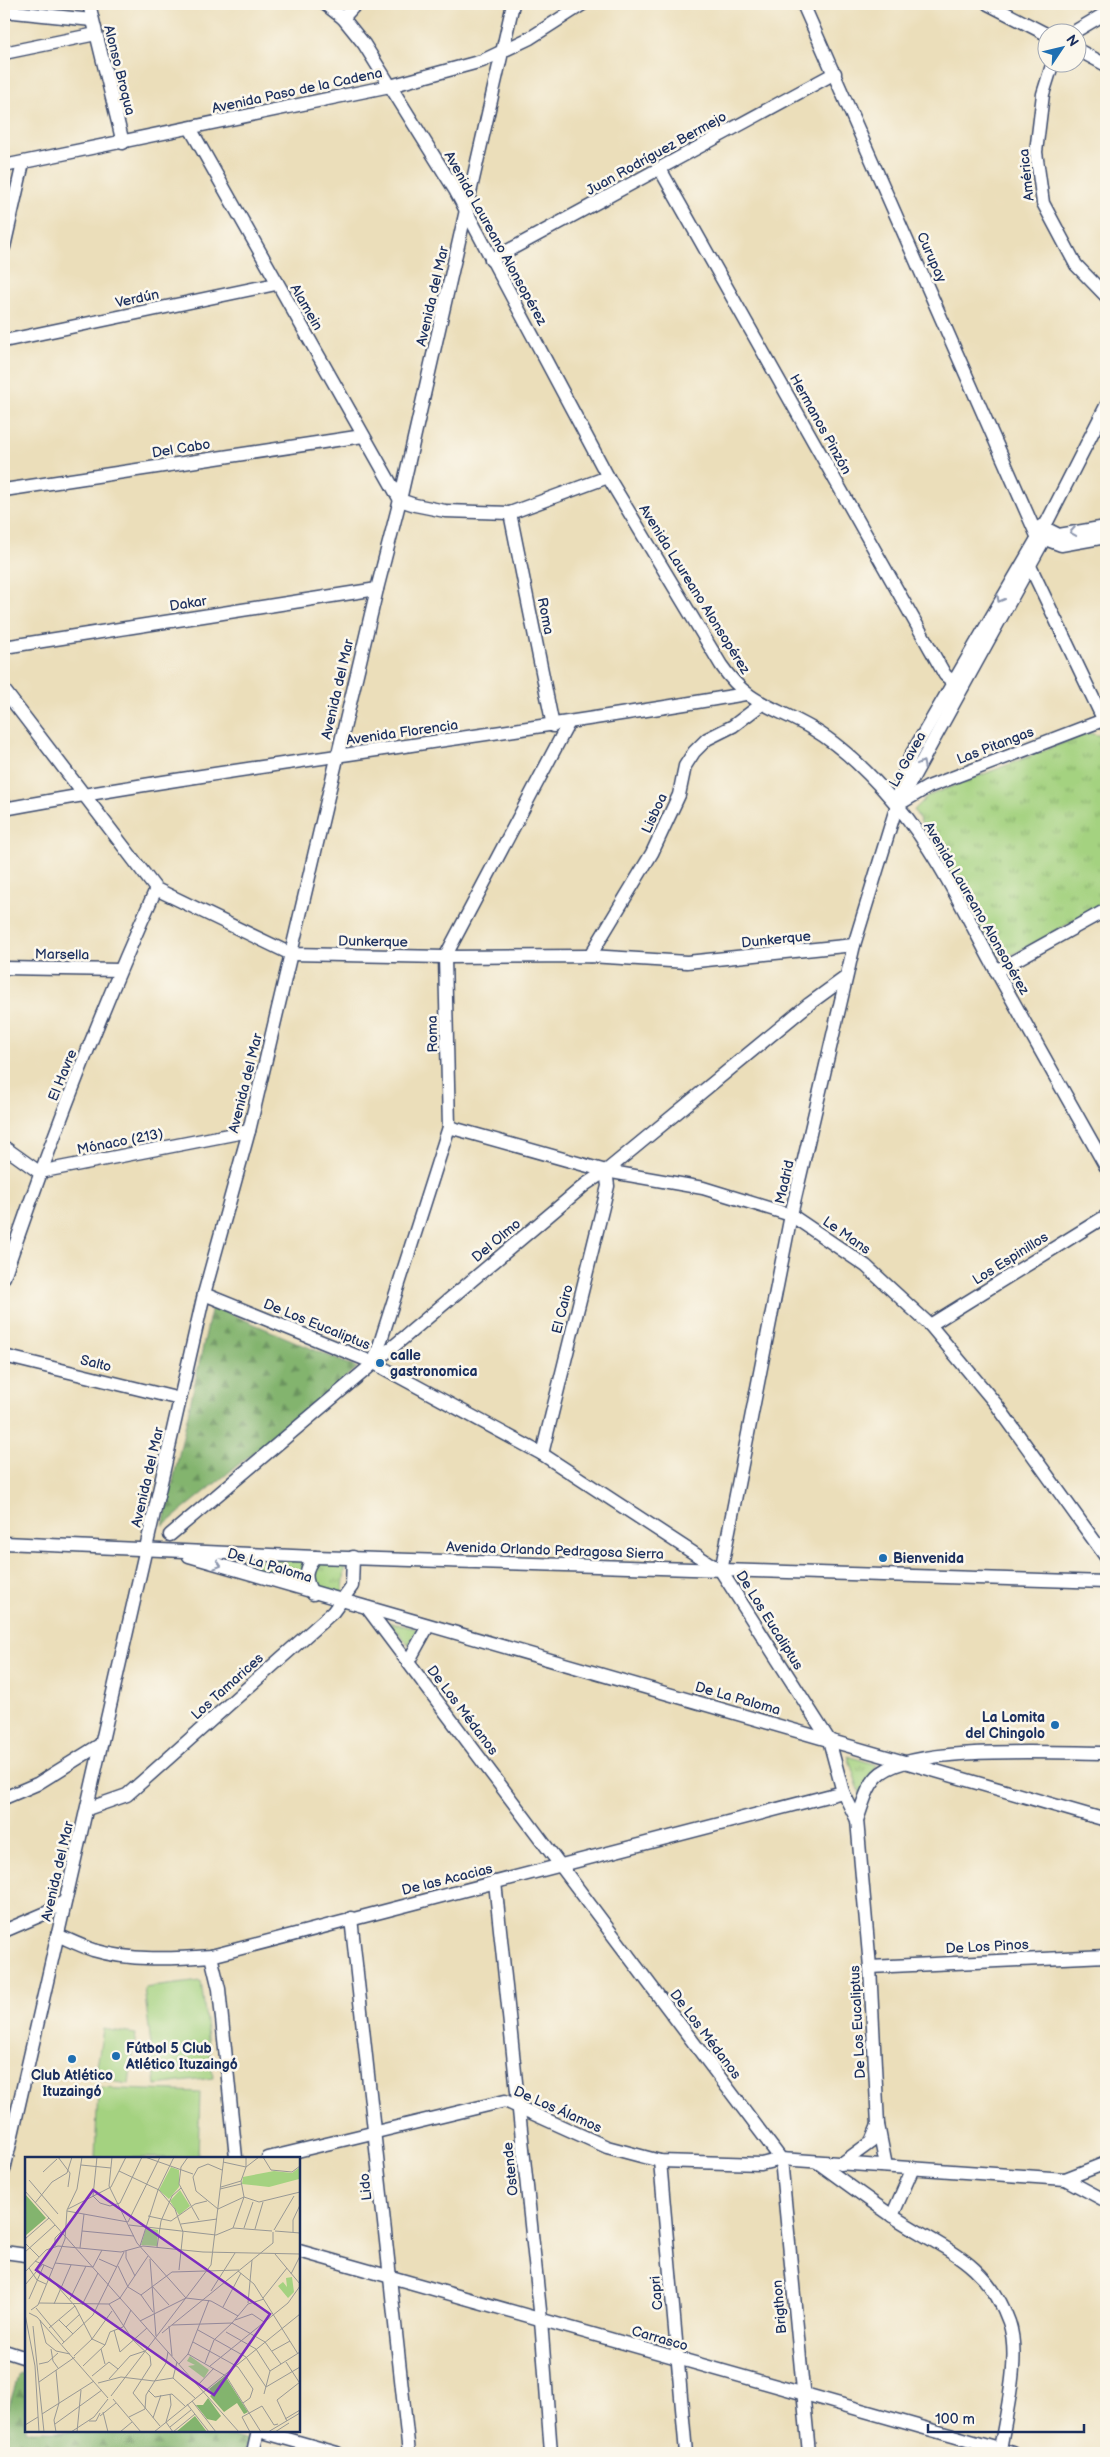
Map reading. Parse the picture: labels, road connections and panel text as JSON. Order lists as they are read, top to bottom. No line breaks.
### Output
{"streets":{"street":["Alonso Broqua","Avenida Paso de la Cadena","Juan Rodríguez Bermejo","América","Avenida Laureano Alonsopérez","Curupay","Avenida del Mar","Verdún","Alamein","Hermanos Pinzón","Del Cabo","Dakar","Roma","Avenida Florencia","Las Pitangas","La Gavea","Lisboa","Dunkerque","Marsella","El Havre","Mónaco (213)","Madrid","Le Mans","Del Olmo","Los Espinillos","El Cairo","De Los Eucaliptus","Salto","Avenida Orlando Pedragosa Sierra","De La Paloma","Los Tamarices","De Los Médanos","De las Acacias","De Los Pinos","De Los Álamos","Ostende","Lido","Capri","Brigthon","Carrasco"]},"crossings":[["Alonso Broqua","Avenida Paso de la Cadena"],["Avenida Paso de la Cadena","Avenida Laureano Alonsopérez"],["Avenida Paso de la Cadena","Avenida del Mar"],["Avenida Paso de la Cadena","Alamein"],["Juan Rodríguez Bermejo","Avenida Laureano Alonsopérez"],["Juan Rodríguez Bermejo","Curupay"],["Juan Rodríguez Bermejo","Hermanos Pinzón"],["Avenida Laureano Alonsopérez","Avenida del Mar"],["Avenida Laureano Alonsopérez","Avenida Florencia"],["Avenida Laureano Alonsopérez","Las Pitangas"],["Avenida Laureano Alonsopérez","La Gavea"],["Avenida Laureano Alonsopérez","Lisboa"],["Avenida Laureano Alonsopérez","Madrid"],["Curupay","La Gavea"],["Avenida del Mar","Alamein"],["Avenida del Mar","Dakar"],["Avenida del Mar","Avenida Florencia"],["Avenida del Mar","Dunkerque"],["Avenida del Mar","Mónaco (213)"],["Avenida del Mar","De Los Eucaliptus"],["Avenida del Mar","Salto"],["Avenida del Mar","Avenida Orlando Pedragosa Sierra"],["Avenida del Mar","Los Tamarices"],["Avenida del Mar","De las Acacias"],["Verdún","Alamein"],["Alamein","Del Cabo"],["Hermanos Pinzón","La Gavea"],["Roma","Avenida Florencia"],["Roma","Dunkerque"],["Roma","Le Mans"],["Roma","Del Olmo"],["Roma","De Los Eucaliptus"],["Avenida Florencia","Dunkerque"],["Las Pitangas","La Gavea"],["Las Pitangas","Madrid"],["La Gavea","Madrid"],["Lisboa","Dunkerque"],["Dunkerque","El Havre"],["Dunkerque","Madrid"],["Marsella","El Havre"],["El Havre","Mónaco (213)"],["Madrid","Le Mans"],["Madrid","Del Olmo"],["Madrid","De Los Eucaliptus"],["Madrid","Avenida Orlando Pedragosa Sierra"],["Le Mans","Del Olmo"],["Le Mans","Los Espinillos"],["Le Mans","El Cairo"],["Del Olmo","El Cairo"],["Del Olmo","De Los Eucaliptus"],["El Cairo","De Los Eucaliptus"],["De Los Eucaliptus","Avenida Orlando Pedragosa Sierra"],["De Los Eucaliptus","De La Paloma"],["De Los Eucaliptus","De las Acacias"],["De Los Eucaliptus","De Los Pinos"],["Avenida Orlando Pedragosa Sierra","De La Paloma"],["Avenida Orlando Pedragosa Sierra","Los Tamarices"],["De La Paloma","Los Tamarices"],["De La Paloma","De Los Médanos"],["De Los Médanos","De las Acacias"],["De Los Médanos","De Los Álamos"],["De Los Médanos","Brigthon"],["De las Acacias","Ostende"],["De las Acacias","Lido"],["De Los Álamos","Ostende"],["De Los Álamos","Lido"],["De Los Álamos","Capri"],["De Los Álamos","Brigthon"],["Ostende","Carrasco"],["Lido","Carrasco"],["Capri","Carrasco"],["Brigthon","Carrasco"]],"places":["calle gastronomica","Bienvenida","La Lomita del Chingolo","Fútbol 5 Club Atlético Ituzaingó","Club Atlético Ituzaingó"],"scale_bar":"100 m","north":"top right"}
